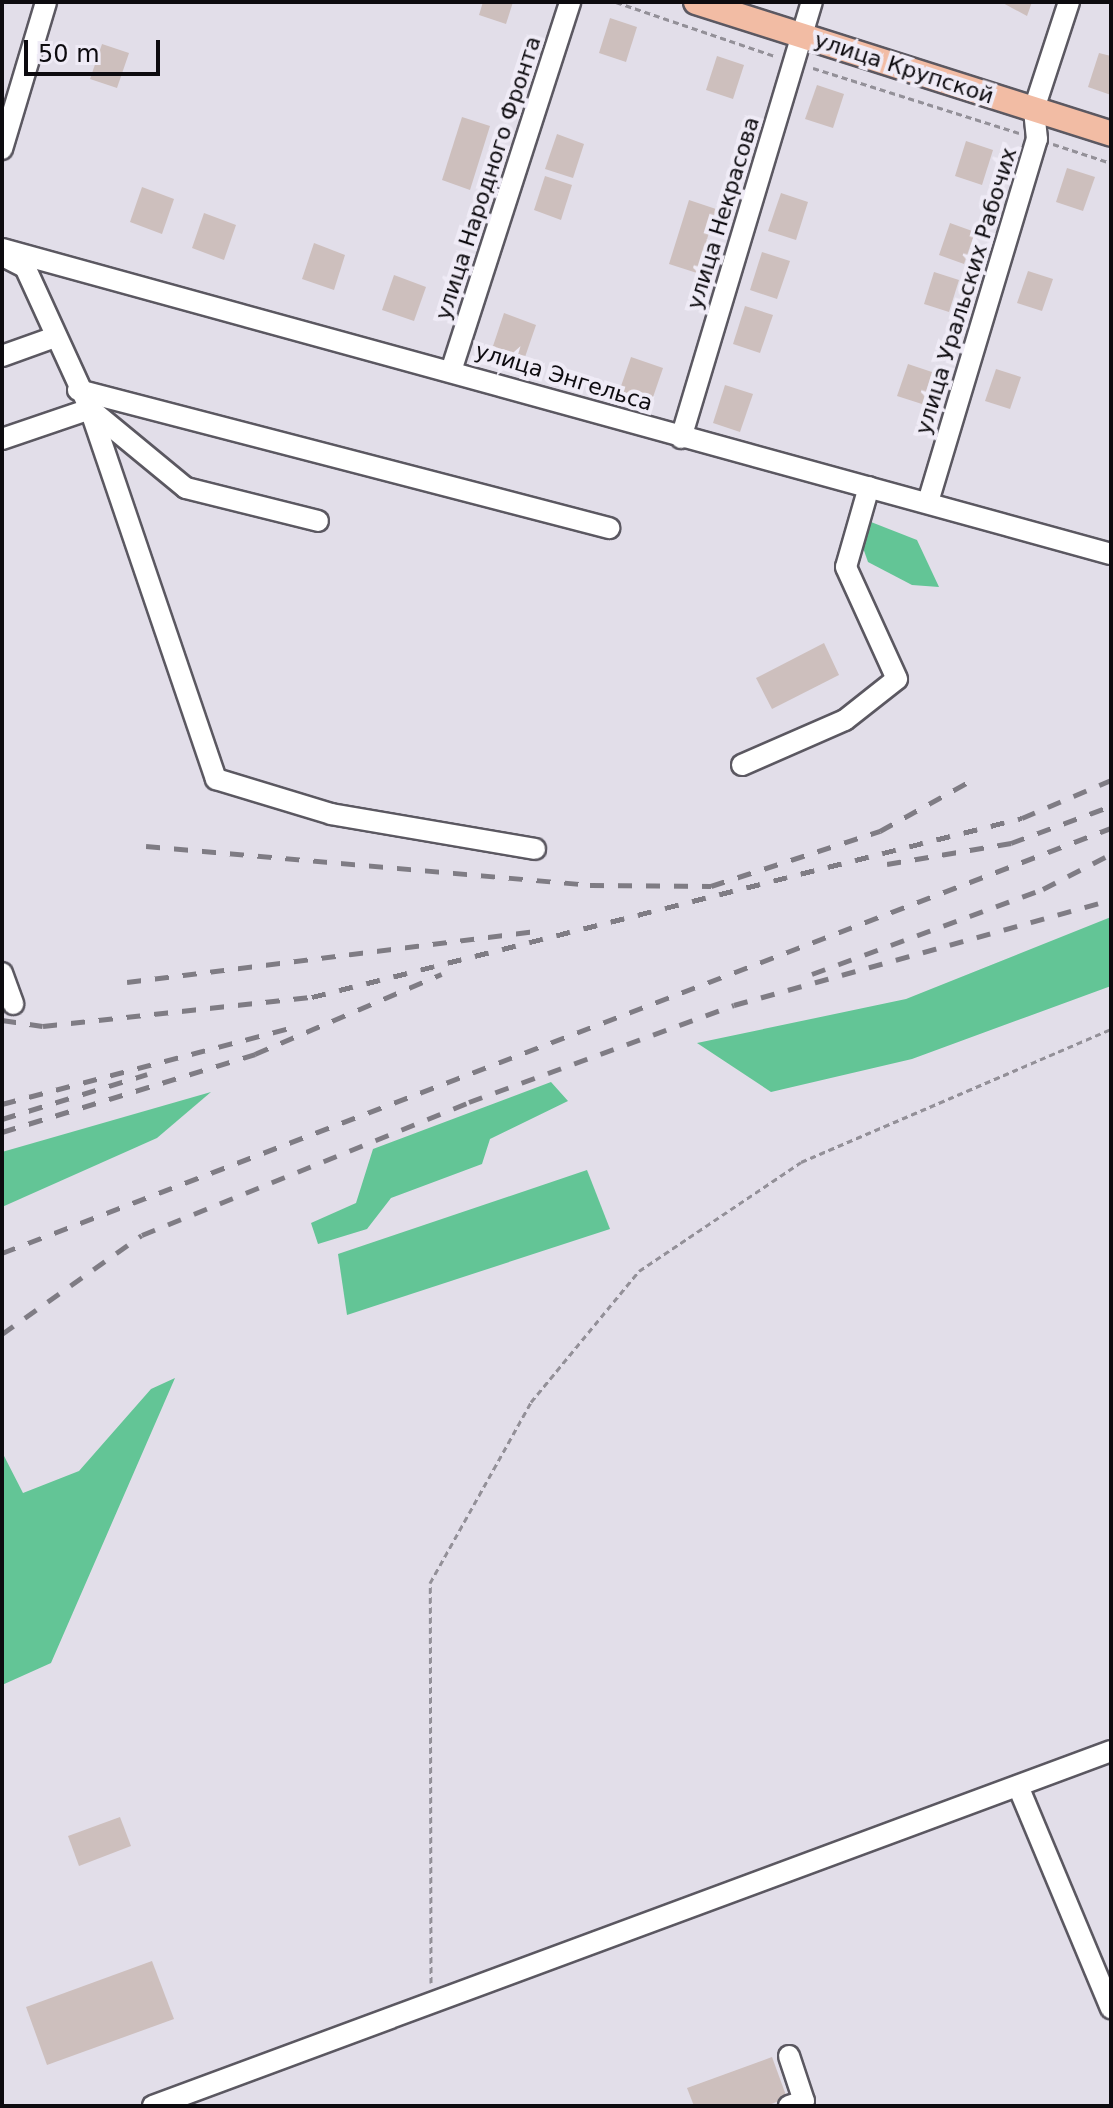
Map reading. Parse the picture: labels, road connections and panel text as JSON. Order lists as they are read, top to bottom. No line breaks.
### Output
{"streets":{"main road":["улица Крупской"],"street":["улица Народного Фронта","улица Некрасова","улица Уральских Рабочих","улица Энгельса"]},"crossings":[["улица Крупской","улица Некрасова"],["улица Крупской","улица Уральских Рабочих"],["улица Народного Фронта","улица Энгельса"],["улица Некрасова","улица Энгельса"],["улица Уральских Рабочих","улица Энгельса"]],"scale_bar":"50 m"}
